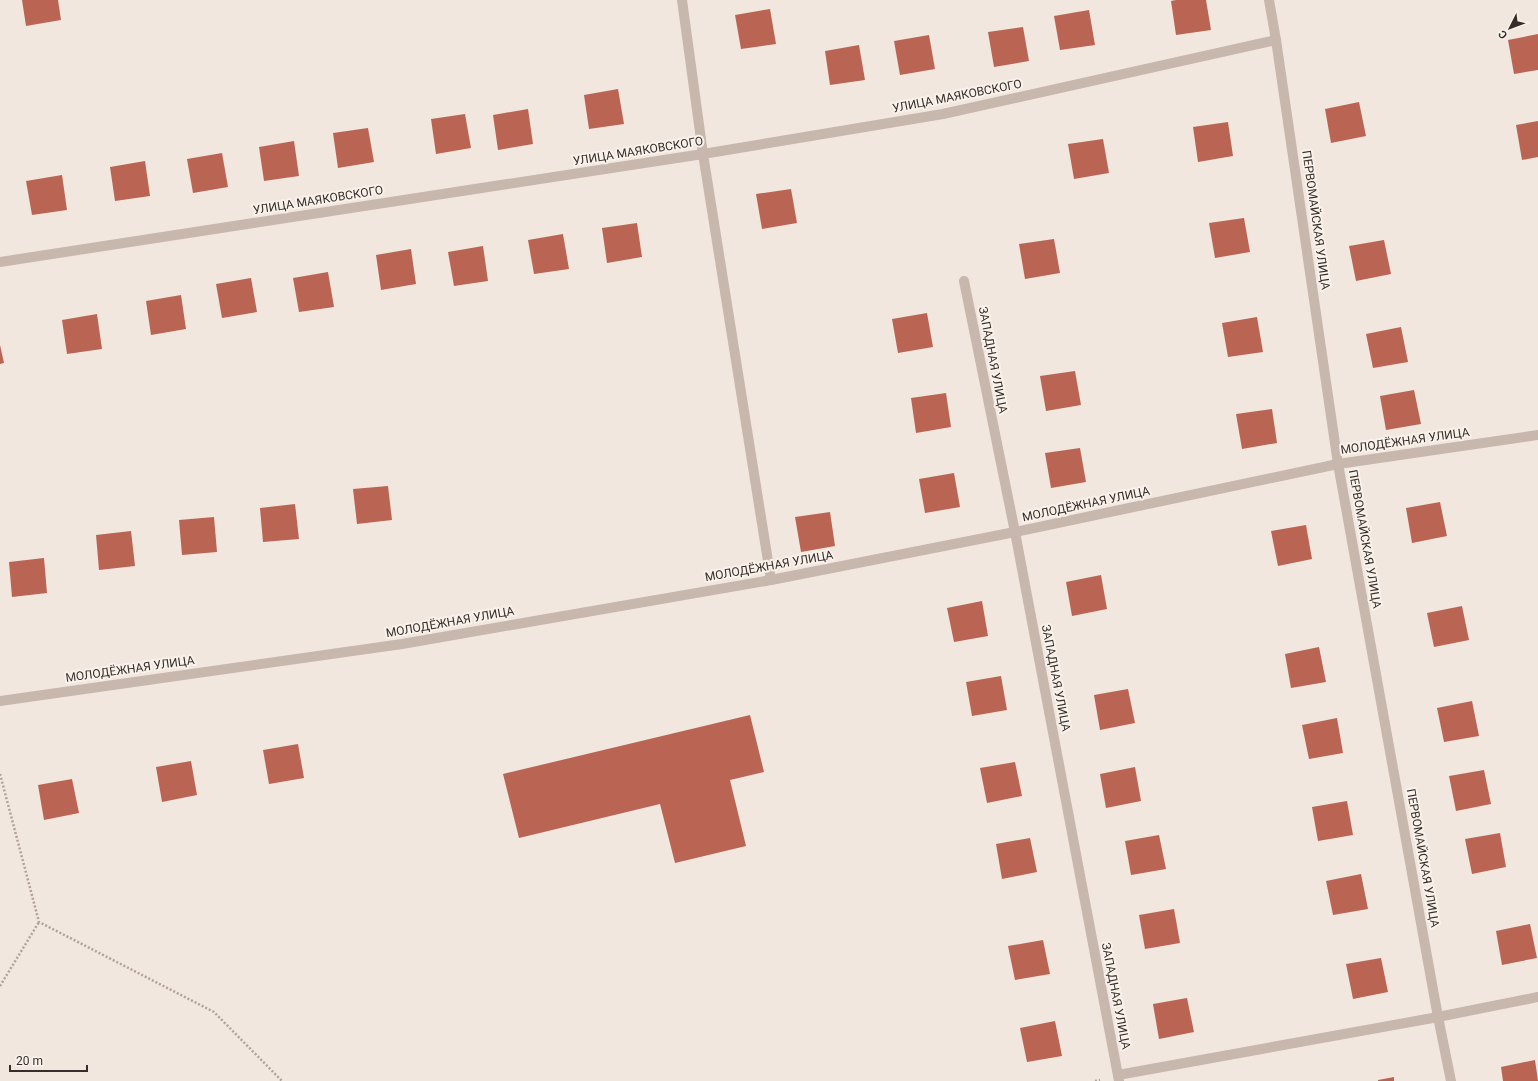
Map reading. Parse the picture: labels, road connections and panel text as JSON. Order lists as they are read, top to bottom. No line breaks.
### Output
{"streets":{"street":["УЛИЦА МАЯКОВСКОГО","ПЕРВОМАЙСКАЯ УЛИЦА","ЗАПАДНАЯ УЛИЦА","МОЛОДЁЖНАЯ УЛИЦА"]},"crossings":[["УЛИЦА МАЯКОВСКОГО","ПЕРВОМАЙСКАЯ УЛИЦА"],["ПЕРВОМАЙСКАЯ УЛИЦА","МОЛОДЁЖНАЯ УЛИЦА"],["ЗАПАДНАЯ УЛИЦА","МОЛОДЁЖНАЯ УЛИЦА"]],"scale_bar":"20 m","north":"bottom left"}
